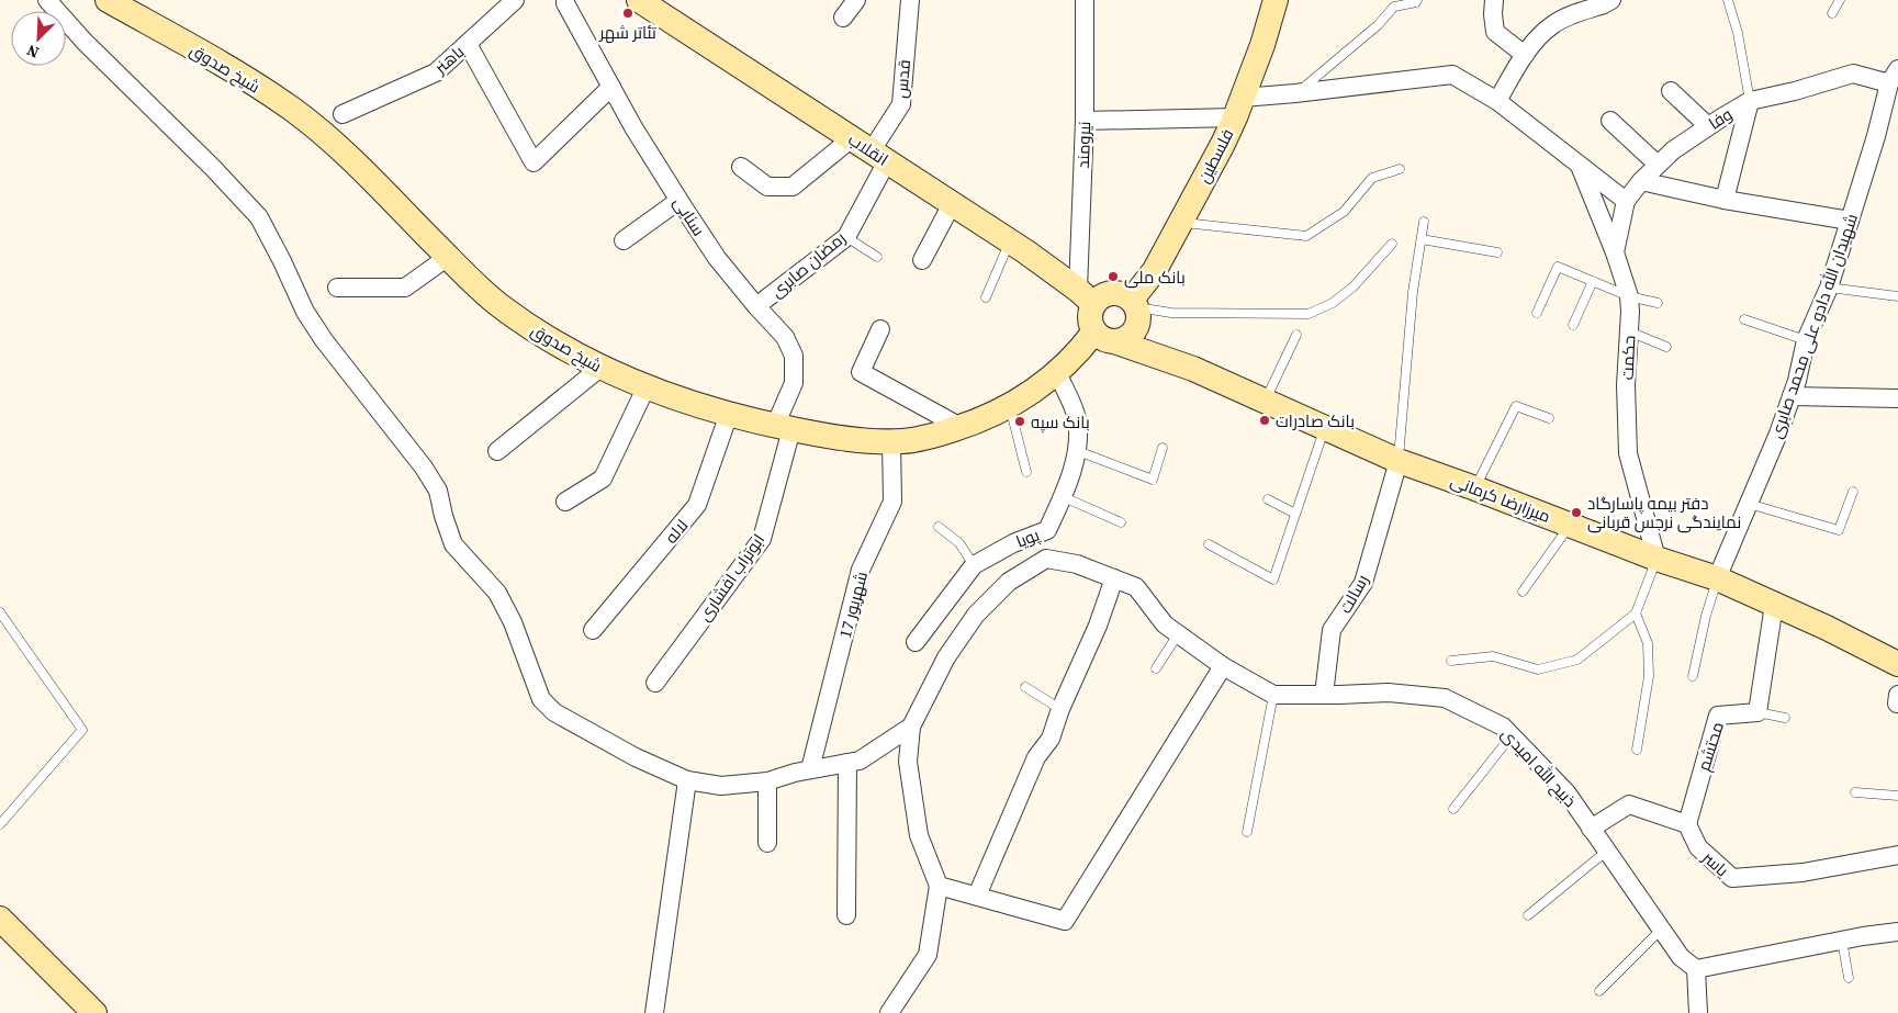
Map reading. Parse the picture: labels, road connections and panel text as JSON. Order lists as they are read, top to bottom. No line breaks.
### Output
{"streets":{"main road":["شیخ صدوق","انقلاب","فلسطین","میرزارضا کرمانی"],"street":["باهنر","قدس","وفا","نیرومند","سنایی","رمضان صابری","شهیدان الله دادو علی محمد صابری","حکمت","لاله","پویا","ابوتراب افشاری","رسالت","17 شهریور","محتشم","ذبیح الله امیدی","یاسر"]},"crossings":[["شیخ صدوق","فلسطین"],["شیخ صدوق","سنایی"],["شیخ صدوق","لاله"],["شیخ صدوق","پویا"],["شیخ صدوق","ابوتراب افشاری"],["شیخ صدوق","17 شهریور"],["قدس","انقلاب"],["قدس","رمضان صابری"],["وفا","شهیدان الله دادو علی محمد صابری"],["وفا","حکمت"],["نیرومند","انقلاب"],["انقلاب","رمضان صابری"],["سنایی","رمضان صابری"],["سنایی","ابوتراب افشاری"],["شهیدان الله دادو علی محمد صابری","میرزارضا کرمانی"],["حکمت","میرزارضا کرمانی"],["میرزارضا کرمانی","رسالت"],["رسالت","ذبیح الله امیدی"],["محتشم","یاسر"]],"places":["تئاتر شهر","بانک ملی","بانک صادرات","بانک سپه","دفتر بیمه پاسارگاد نمایندگی نرجس قربانی"],"north":"bottom left"}
